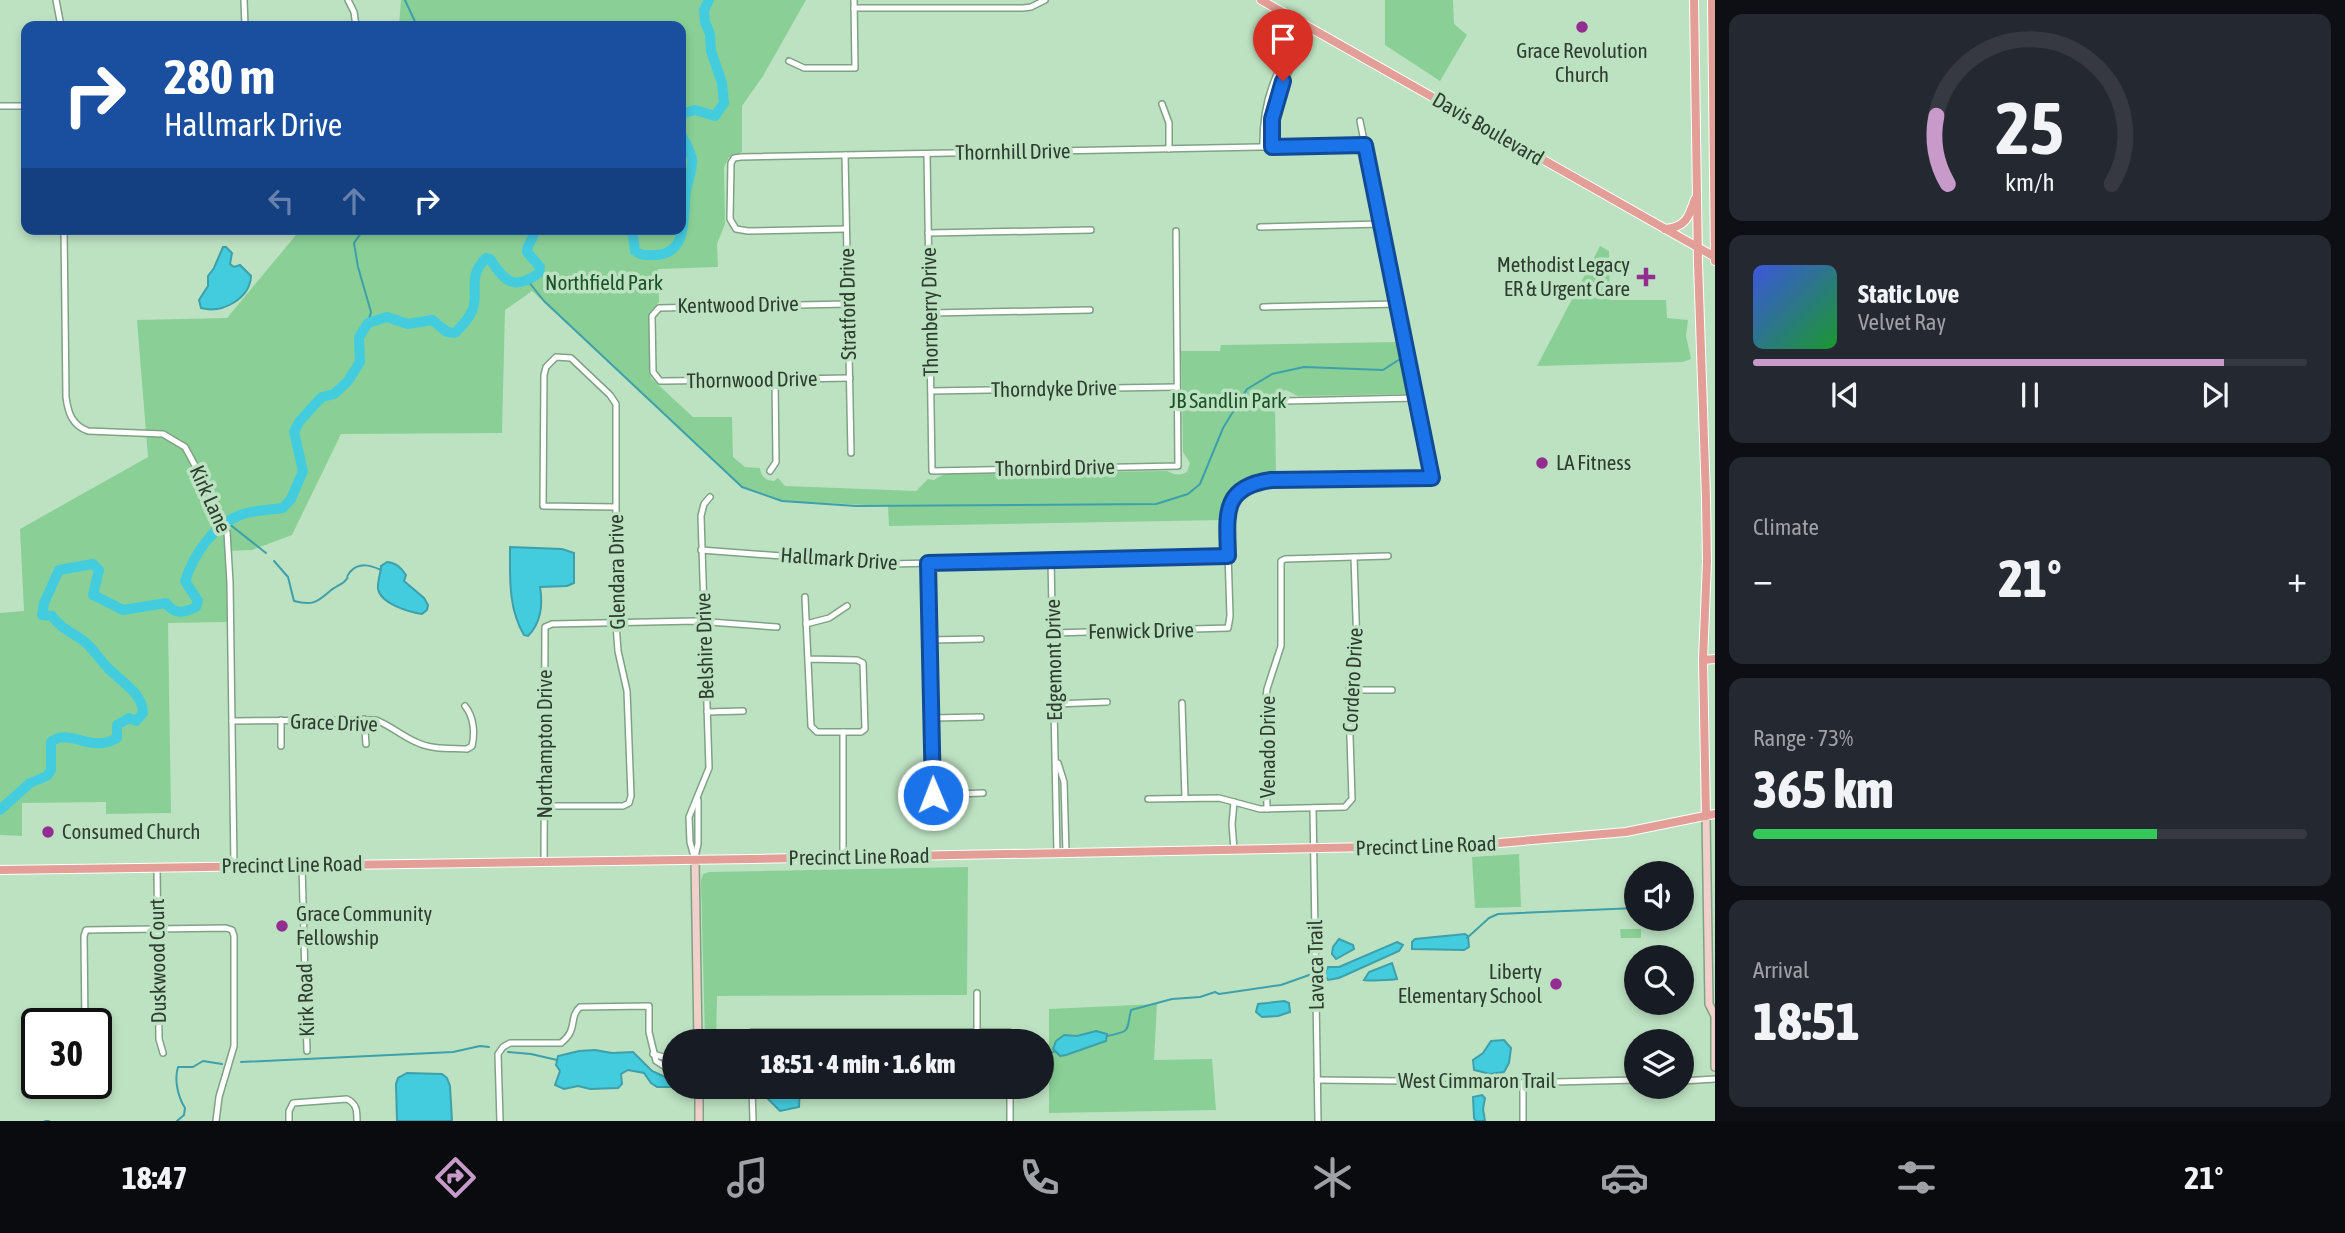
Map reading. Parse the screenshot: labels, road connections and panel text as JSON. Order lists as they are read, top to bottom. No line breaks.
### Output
{"streets":{"main road":["Davis Boulevard","Precinct Line Road"],"street":["Thornhill Drive","Stratford Drive","Kentwood Drive","Thornberry Drive","Thornwood Drive","Thorndyke Drive","Thornbird Drive","Kirk Lane","Hallmark Drive","Glendara Drive","Fenwick Drive","Belshire Drive","Edgemont Drive","Cordero Drive","Grace Drive","Northampton Drive","Venado Drive","Duskwood Court","Lavaca Trail","Kirk Road","West Cimmaron Trail"]},"crossings":[["Thornhill Drive","Stratford Drive"],["Thornhill Drive","Thornberry Drive"],["Stratford Drive","Kentwood Drive"],["Stratford Drive","Thornwood Drive"],["Kentwood Drive","Thornwood Drive"],["Thornberry Drive","Thorndyke Drive"],["Thornberry Drive","Thornbird Drive"],["Thorndyke Drive","Thornbird Drive"],["Kirk Lane","Grace Drive"],["Kirk Lane","Precinct Line Road"],["Hallmark Drive","Fenwick Drive"],["Hallmark Drive","Belshire Drive"],["Hallmark Drive","Edgemont Drive"],["Glendara Drive","Northampton Drive"],["Fenwick Drive","Edgemont Drive"],["Belshire Drive","Precinct Line Road"],["Edgemont Drive","Precinct Line Road"],["Cordero Drive","Venado Drive"],["Cordero Drive","Lavaca Trail"],["Northampton Drive","Precinct Line Road"],["Precinct Line Road","Duskwood Court"],["Precinct Line Road","Lavaca Trail"],["Precinct Line Road","Kirk Road"],["Lavaca Trail","West Cimmaron Trail"]],"parks":["Northfield Park","JB Sandlin Park"],"places":{"other":["Grace Revolution Church","LA Fitness","Consumed Church","Grace Community Fellowship","Liberty Elementary School"],"health":["Methodist Legacy ER & Urgent Care"]},"page":{"turn":["280 m","Hallmark Drive"],"song":["Static Love","Velvet Ray"],"tile":["Climate",["Range · 73%","365 km"],["Arrival","18:51"]],"heat":["−","21°","+"],"limit":"30","trip":"18:51 · 4 min · 1.6 km","tabs":["18:47","21°"],"gauge":["25","km/h"]}}
